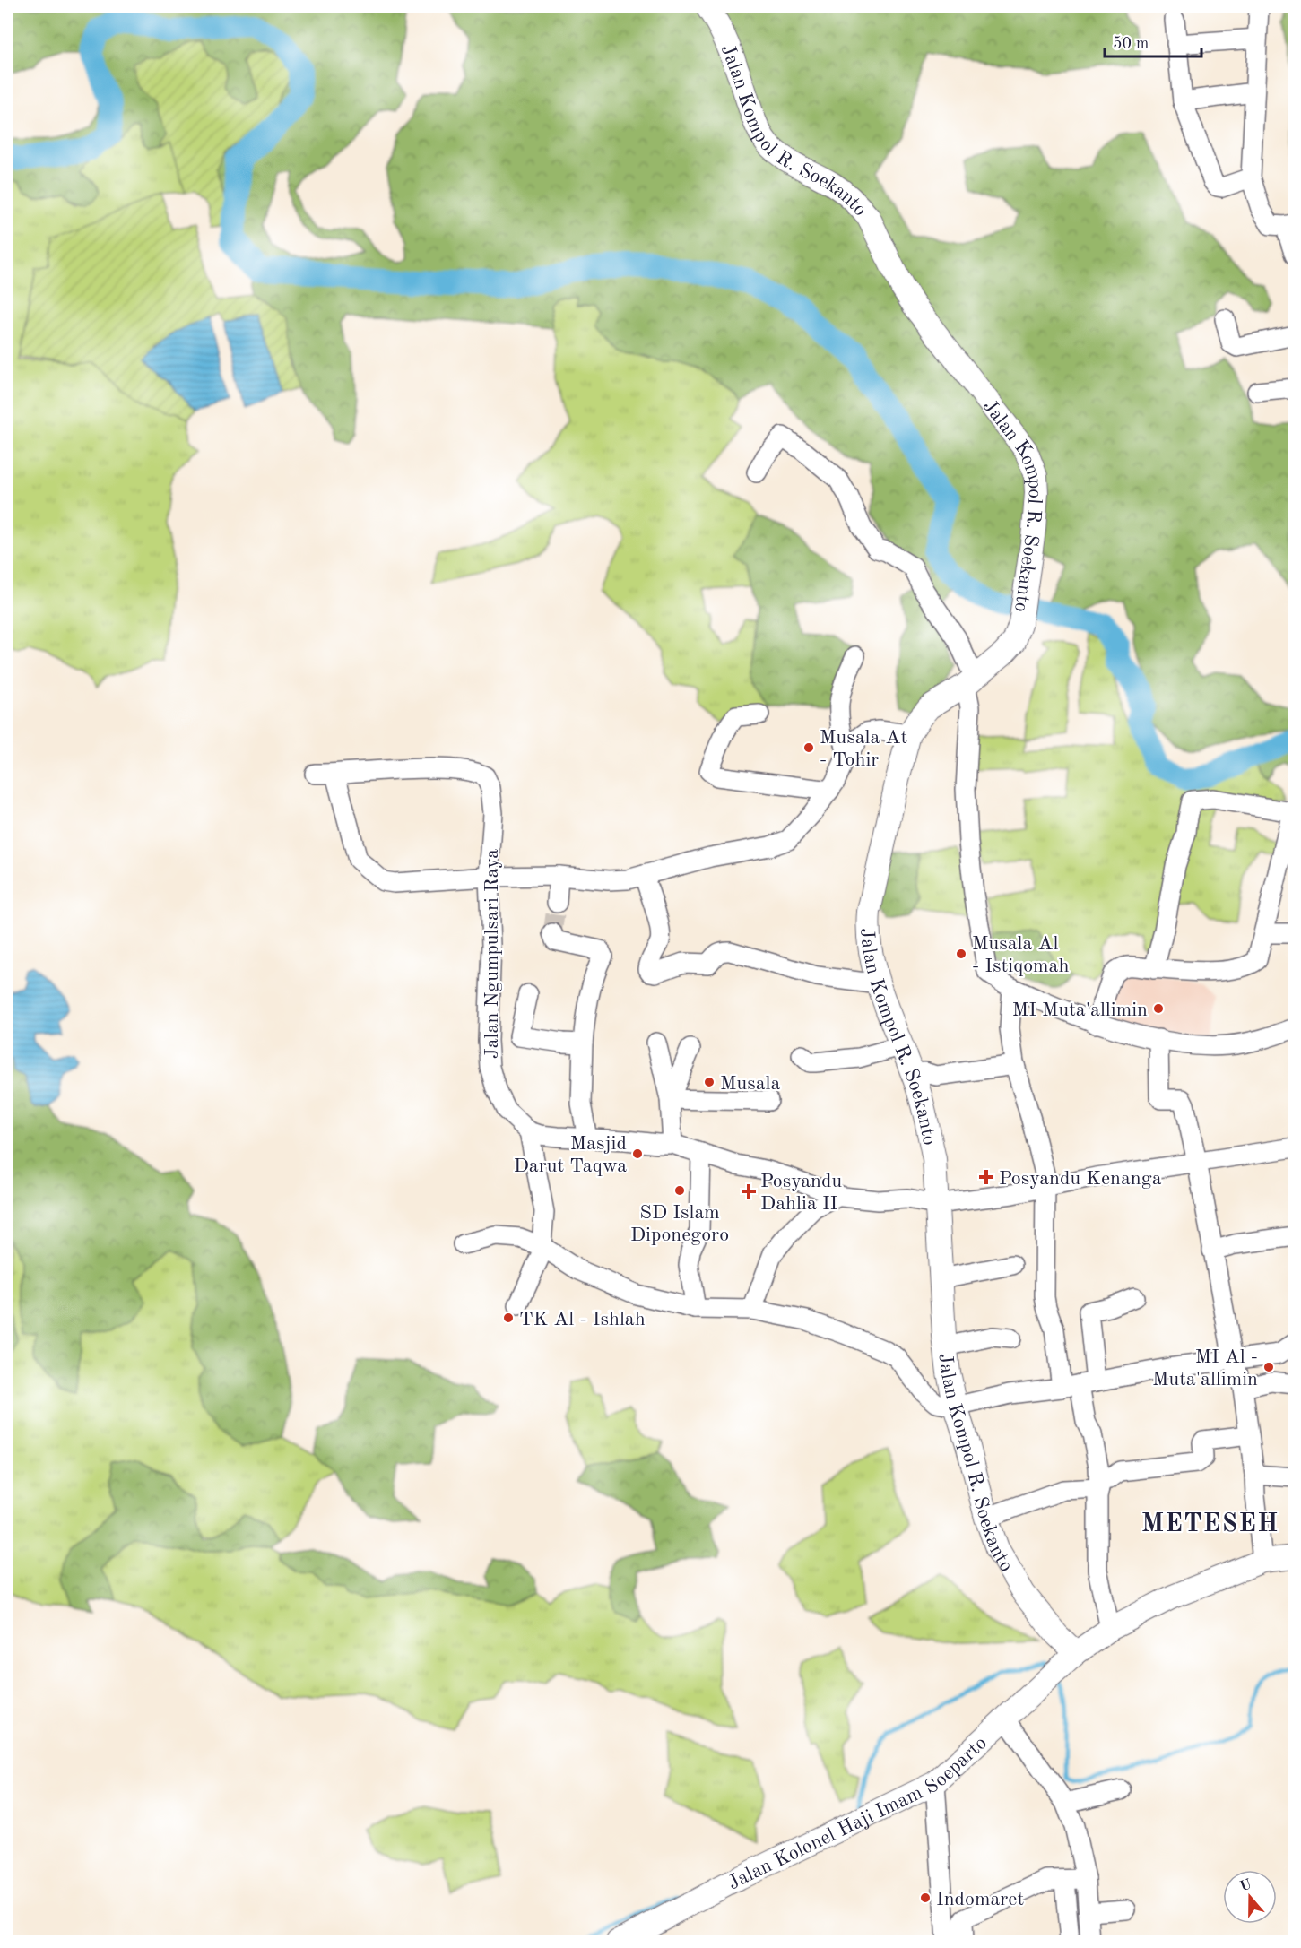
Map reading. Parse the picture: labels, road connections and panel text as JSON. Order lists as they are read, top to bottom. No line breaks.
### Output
{"streets":{"main road":["Jalan Kompol R. Soekanto","Jalan Kolonel Haji Imam Soeparto"],"street":["Jalan Ngumpulsari Raya"]},"crossings":[["Jalan Kompol R. Soekanto","Jalan Kolonel Haji Imam Soeparto"]],"districts":["METESEH"],"places":{"other":["Musala At - Tohir","Musala Al - Istiqomah","MI Muta'allimin","Musala","Masjid Darut Taqwa","SD Islam Diponegoro","TK Al - Ishlah","MI Al - Muta'allimin","Indomaret"],"health":["Posyandu Kenanga","Posyandu Dahlia II"]},"scale_bar":"50 m","north":"top"}
